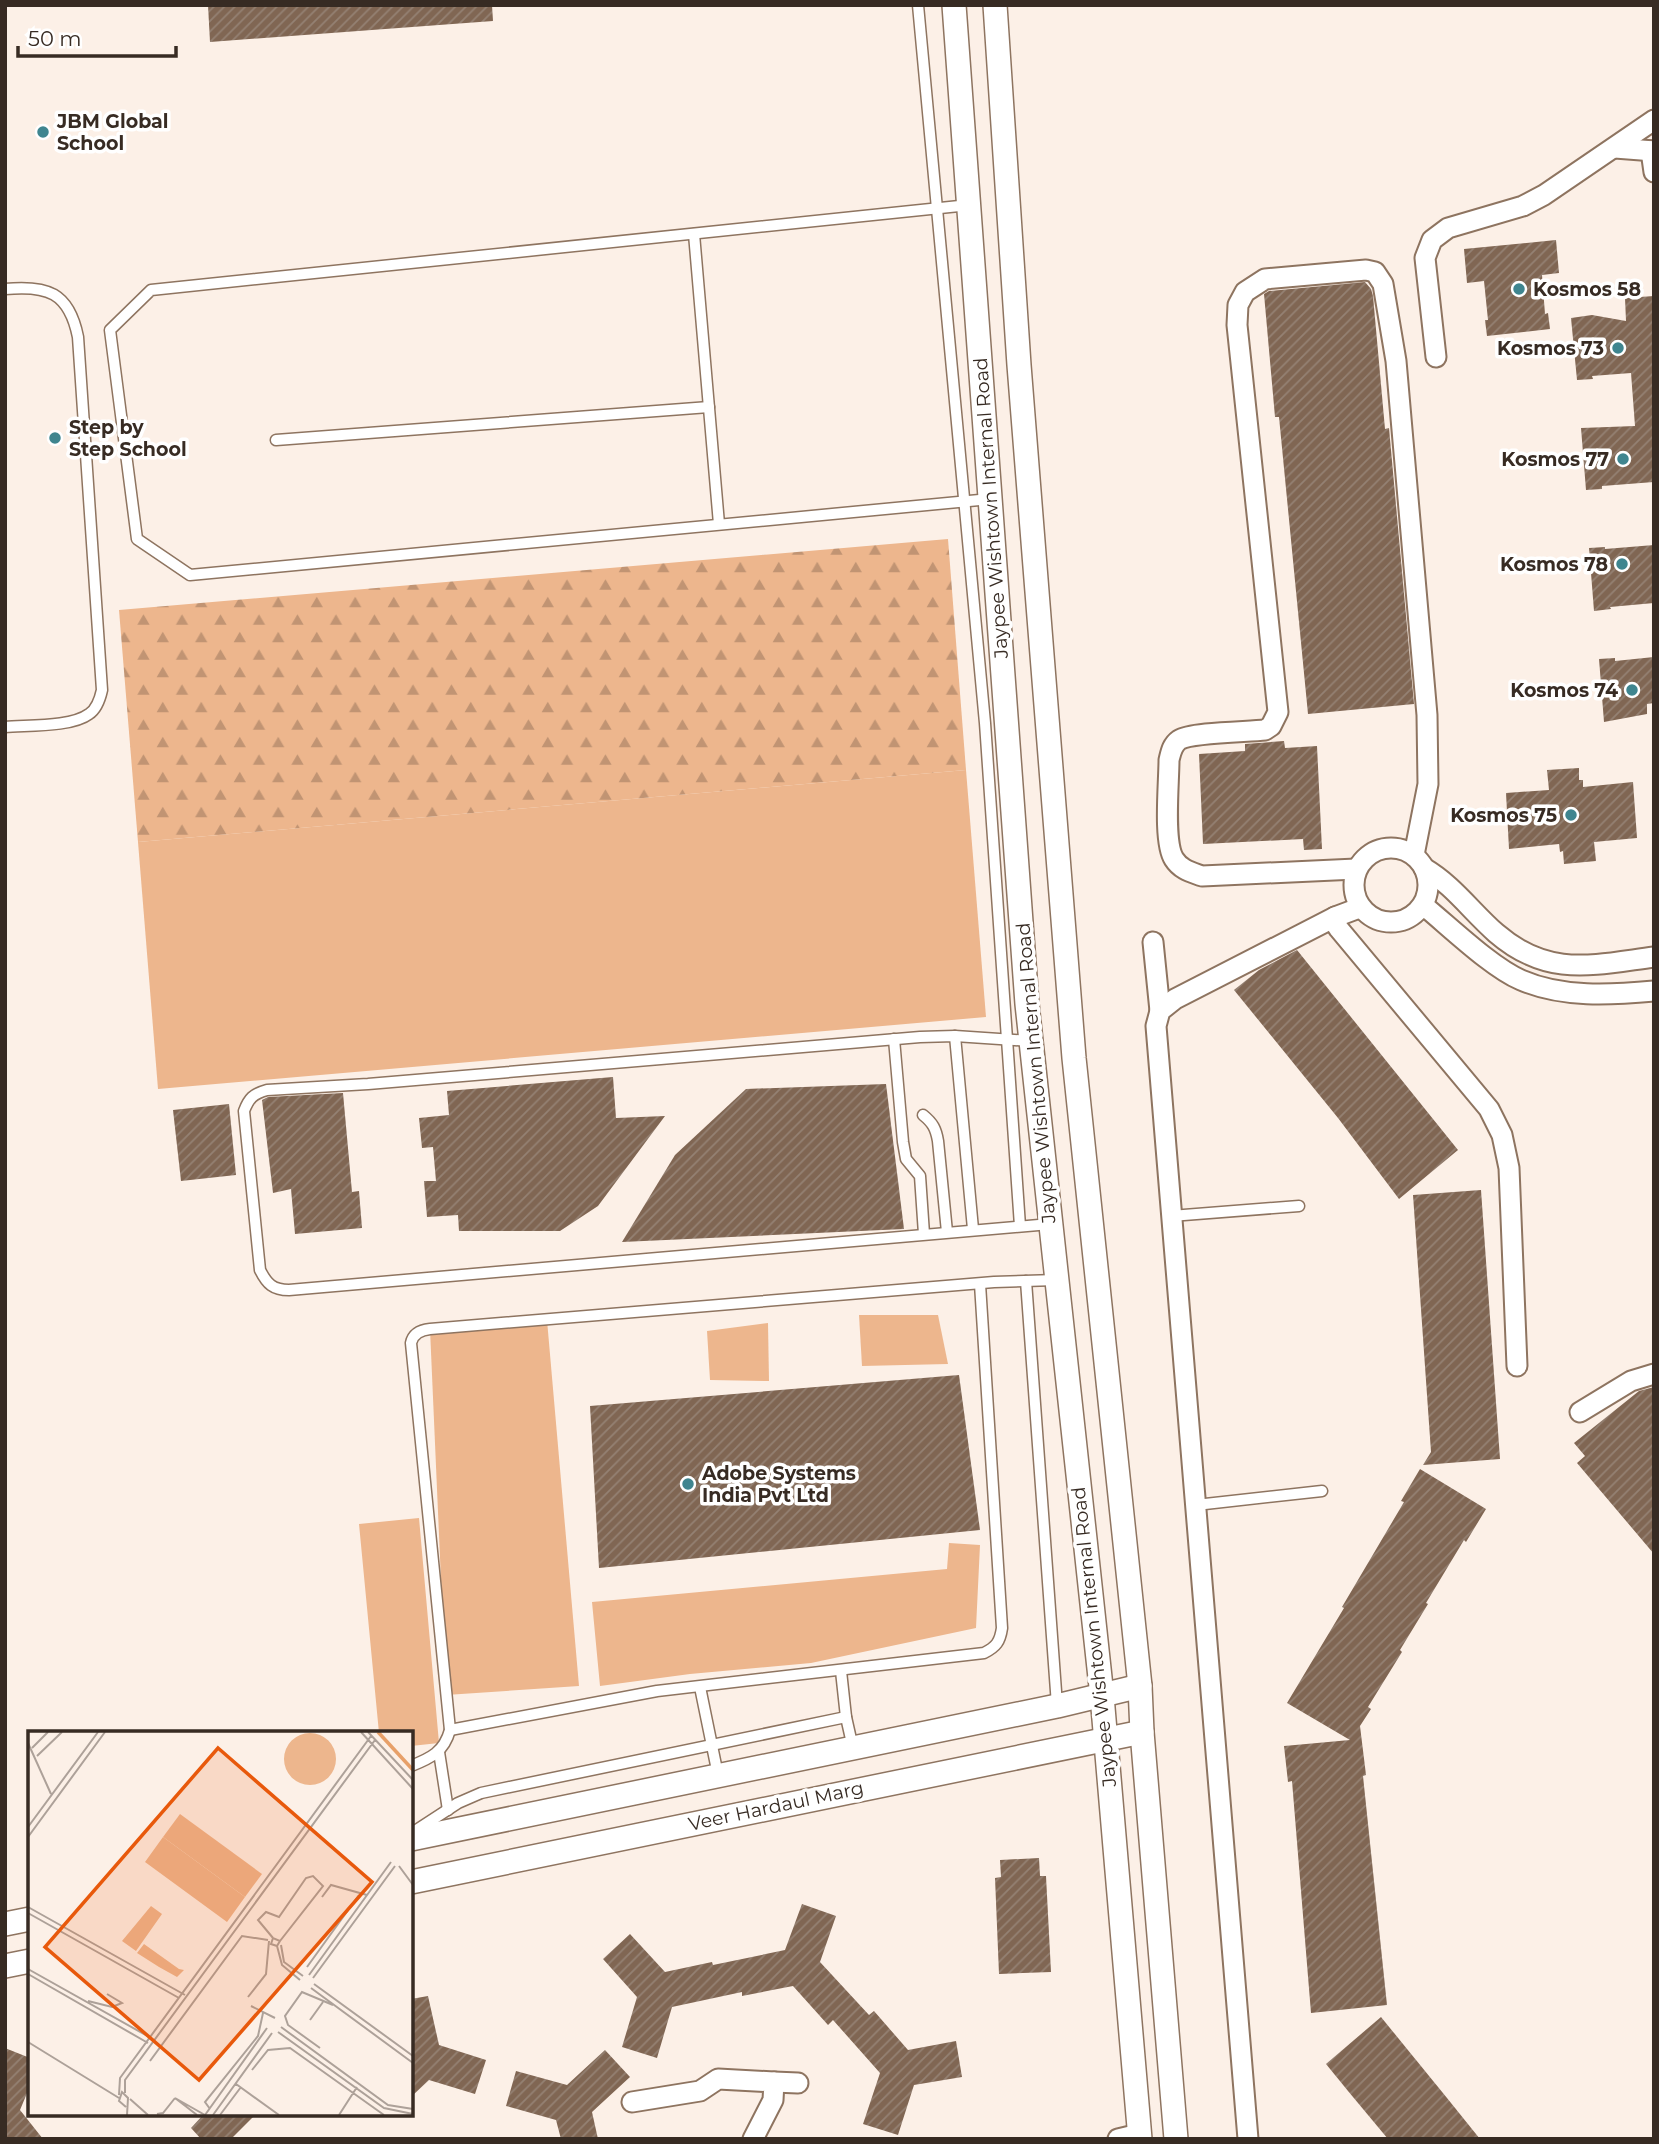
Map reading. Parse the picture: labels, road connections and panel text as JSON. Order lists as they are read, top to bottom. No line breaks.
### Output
{"streets":{"street":["Jaypee Wishtown Internal Road","Veer Hardaul Marg"]},"crossings":[["Jaypee Wishtown Internal Road","Veer Hardaul Marg"]],"places":["JBM Global School","Kosmos 58","Kosmos 73","Step by Step School","Kosmos 77","Kosmos 78","Kosmos 74","Kosmos 75","Adobe Systems India Pvt Ltd"],"scale_bar":"50 m"}
